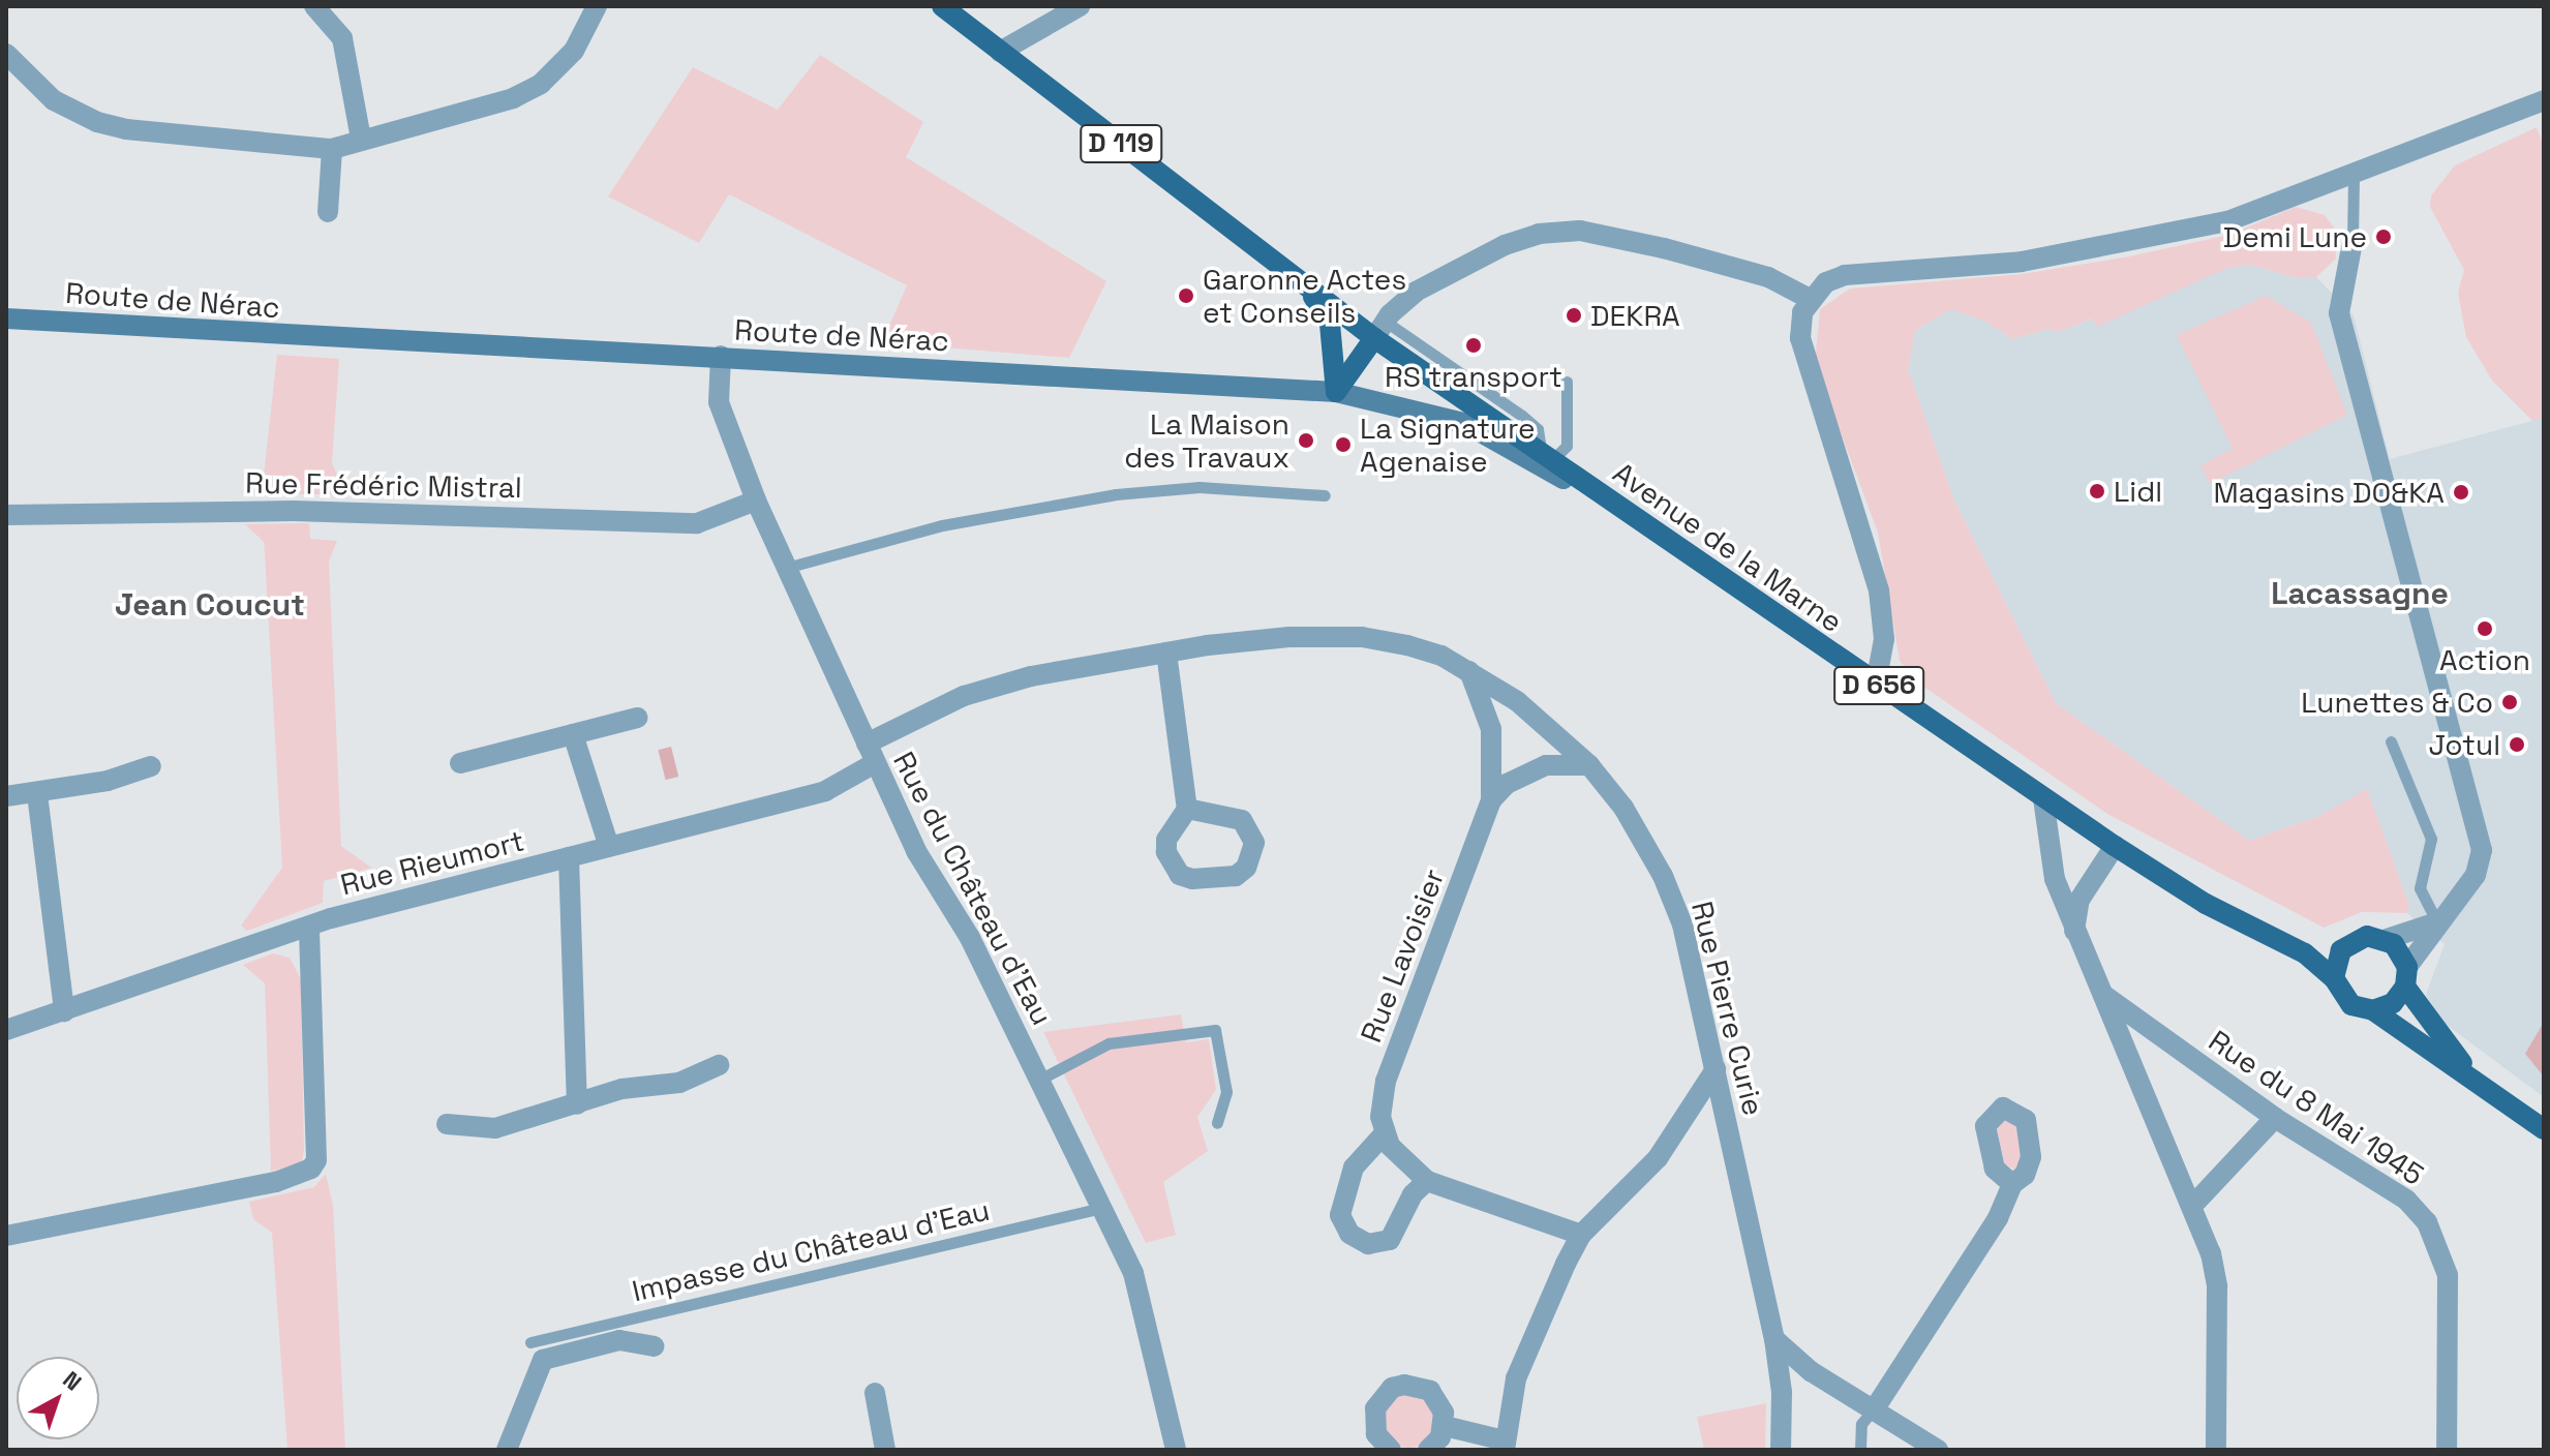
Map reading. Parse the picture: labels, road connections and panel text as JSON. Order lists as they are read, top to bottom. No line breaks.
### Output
{"streets":{"main road":["D 119","Route de Nérac","Avenue de la Marne","D 656"],"street":["Rue Frédéric Mistral","Rue Rieumort","Rue du Château d'Eau","Rue Lavoisier","Rue Pierre Curie","Rue du 8 Mai 1945"],"lane":["Impasse du Château d'Eau"]},"crossings":[["D 119","Route de Nérac"],["D 119","Avenue de la Marne"],["Route de Nérac","Avenue de la Marne"],["Route de Nérac","Rue du Château d'Eau"],["Rue Frédéric Mistral","Rue du Château d'Eau"],["Rue Rieumort","Rue du Château d'Eau"],["Rue du Château d'Eau","Rue Pierre Curie"],["Rue du Château d'Eau","Impasse du Château d'Eau"],["Rue Lavoisier","Rue Pierre Curie"]],"districts":["Lacassagne","Jean Coucut"],"places":["Demi Lune","Garonne Actes et Conseils","DEKRA","RS transport","La Maison des Travaux","La Signature Agenaise","Lidl","Magasins DO&KA","Action","Lunettes & Co","Jotul"],"north":"top right"}
